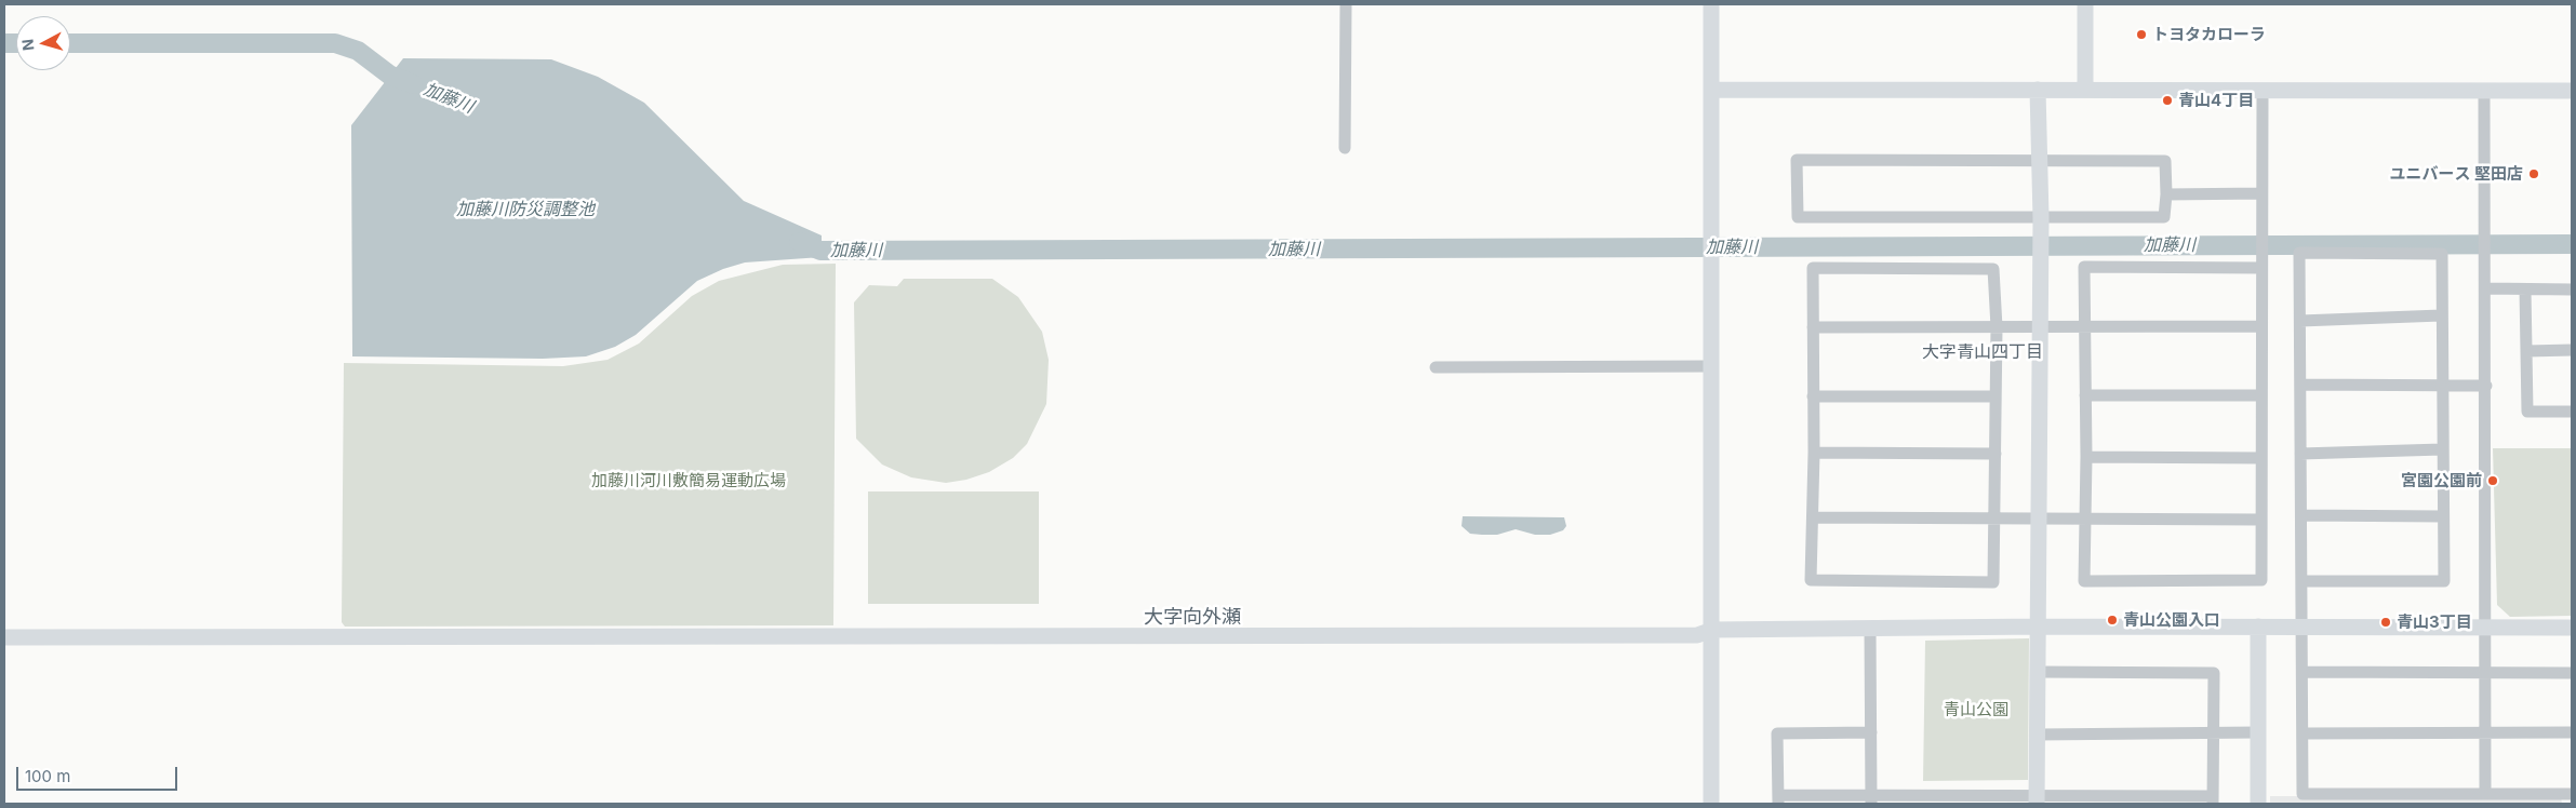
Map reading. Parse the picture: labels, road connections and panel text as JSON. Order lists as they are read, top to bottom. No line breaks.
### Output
{"districts":["大字青山四丁目","大字向外瀬"],"water":["加藤川","加藤川防災調整池"],"parks":["加藤川河川敷簡易運動広場","青山公園"],"places":["トヨタカローラ","青山4丁目","ユニバース 堅田店","宮園公園前","青山公園入口","青山3丁目"],"scale_bar":"100 m","north":"left"}
